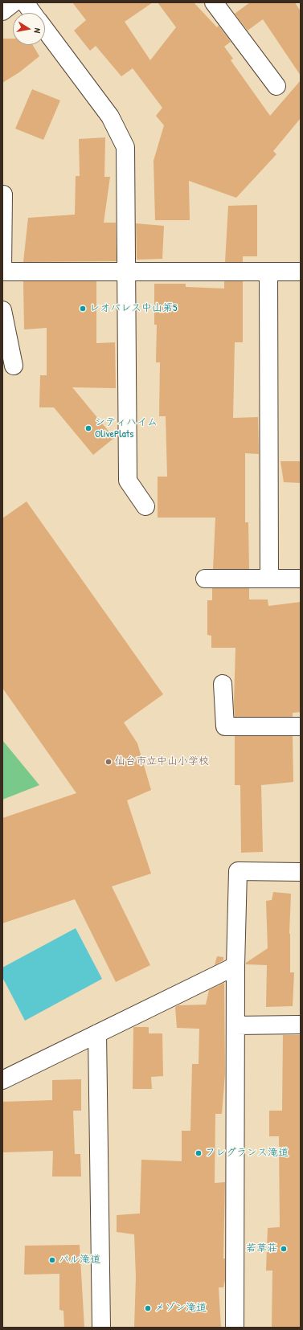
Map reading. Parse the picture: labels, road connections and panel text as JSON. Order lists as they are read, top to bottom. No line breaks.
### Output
{"places":["レオパレス中山第5","シティハイム OlivePlats","仙台市立中山小学校","フレグランス滝道","若草荘","パル滝道","メゾン滝道"],"north":"right"}
